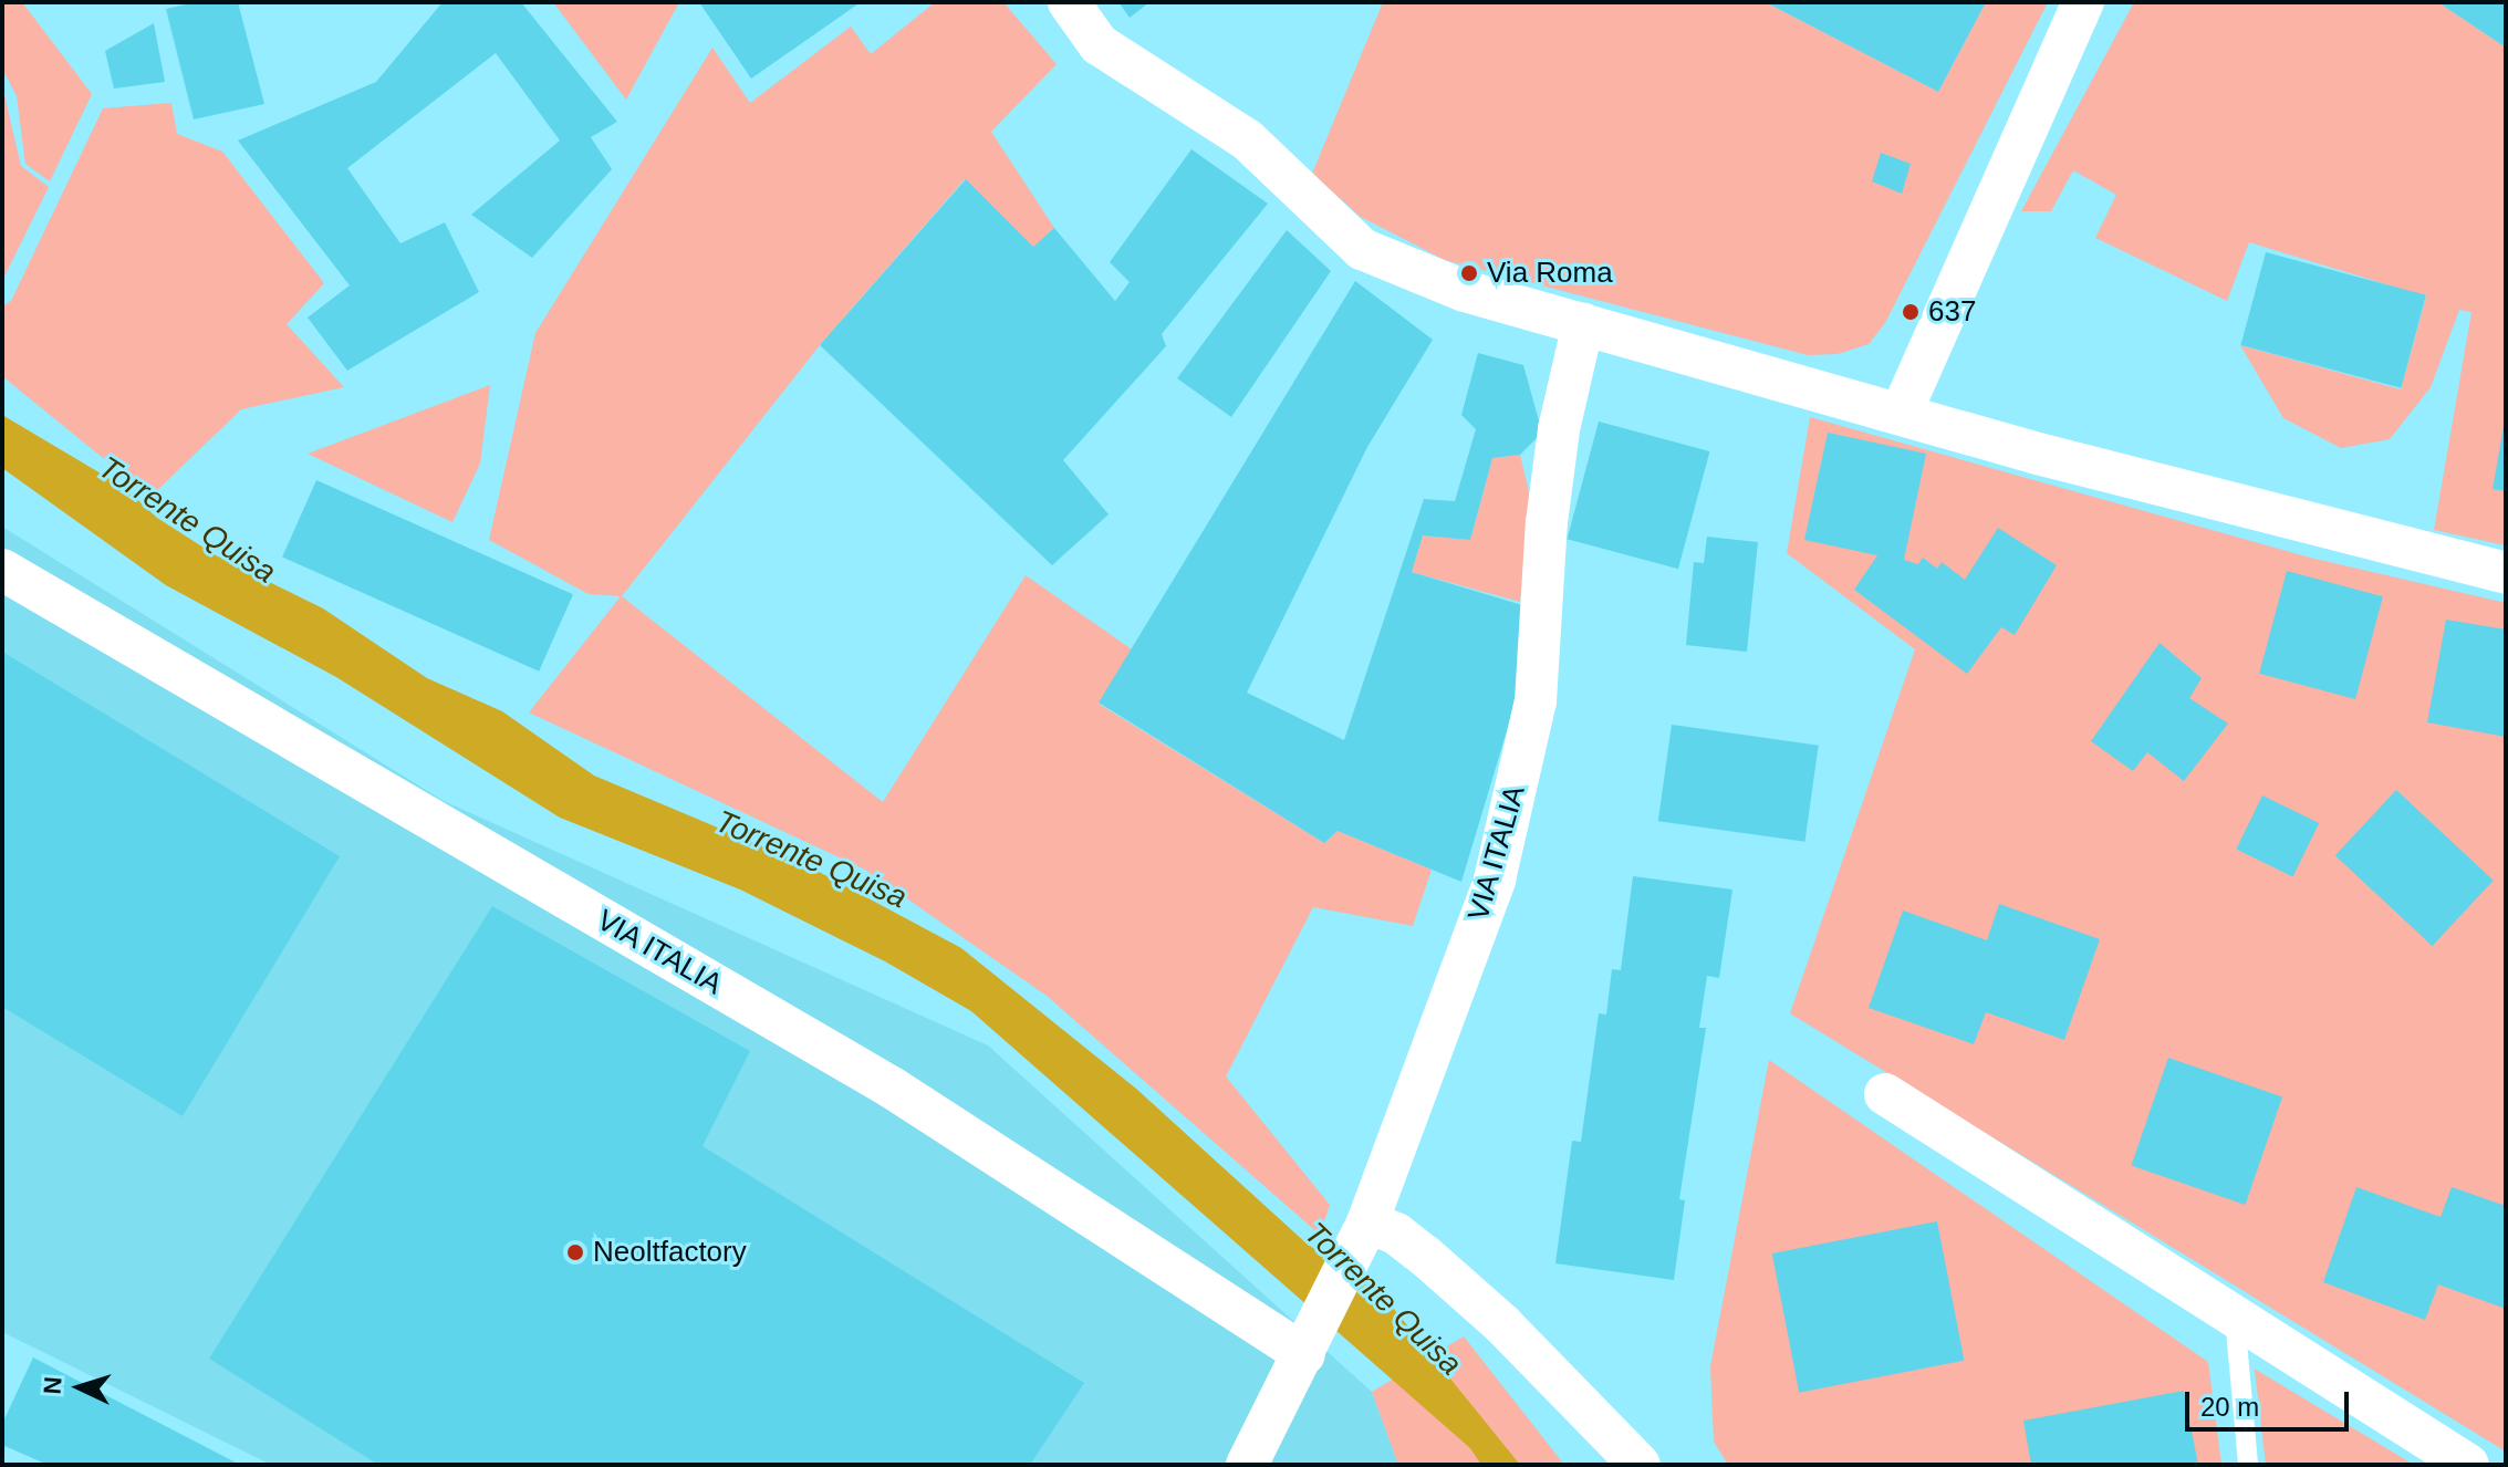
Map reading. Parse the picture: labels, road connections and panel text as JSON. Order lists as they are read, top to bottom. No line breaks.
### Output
{"streets":{"street":["VIA ITALIA"]},"water":["Torrente Quisa"],"places":["Via Roma","637","Neoltfactory"],"scale_bar":"20 m","north":"left"}
